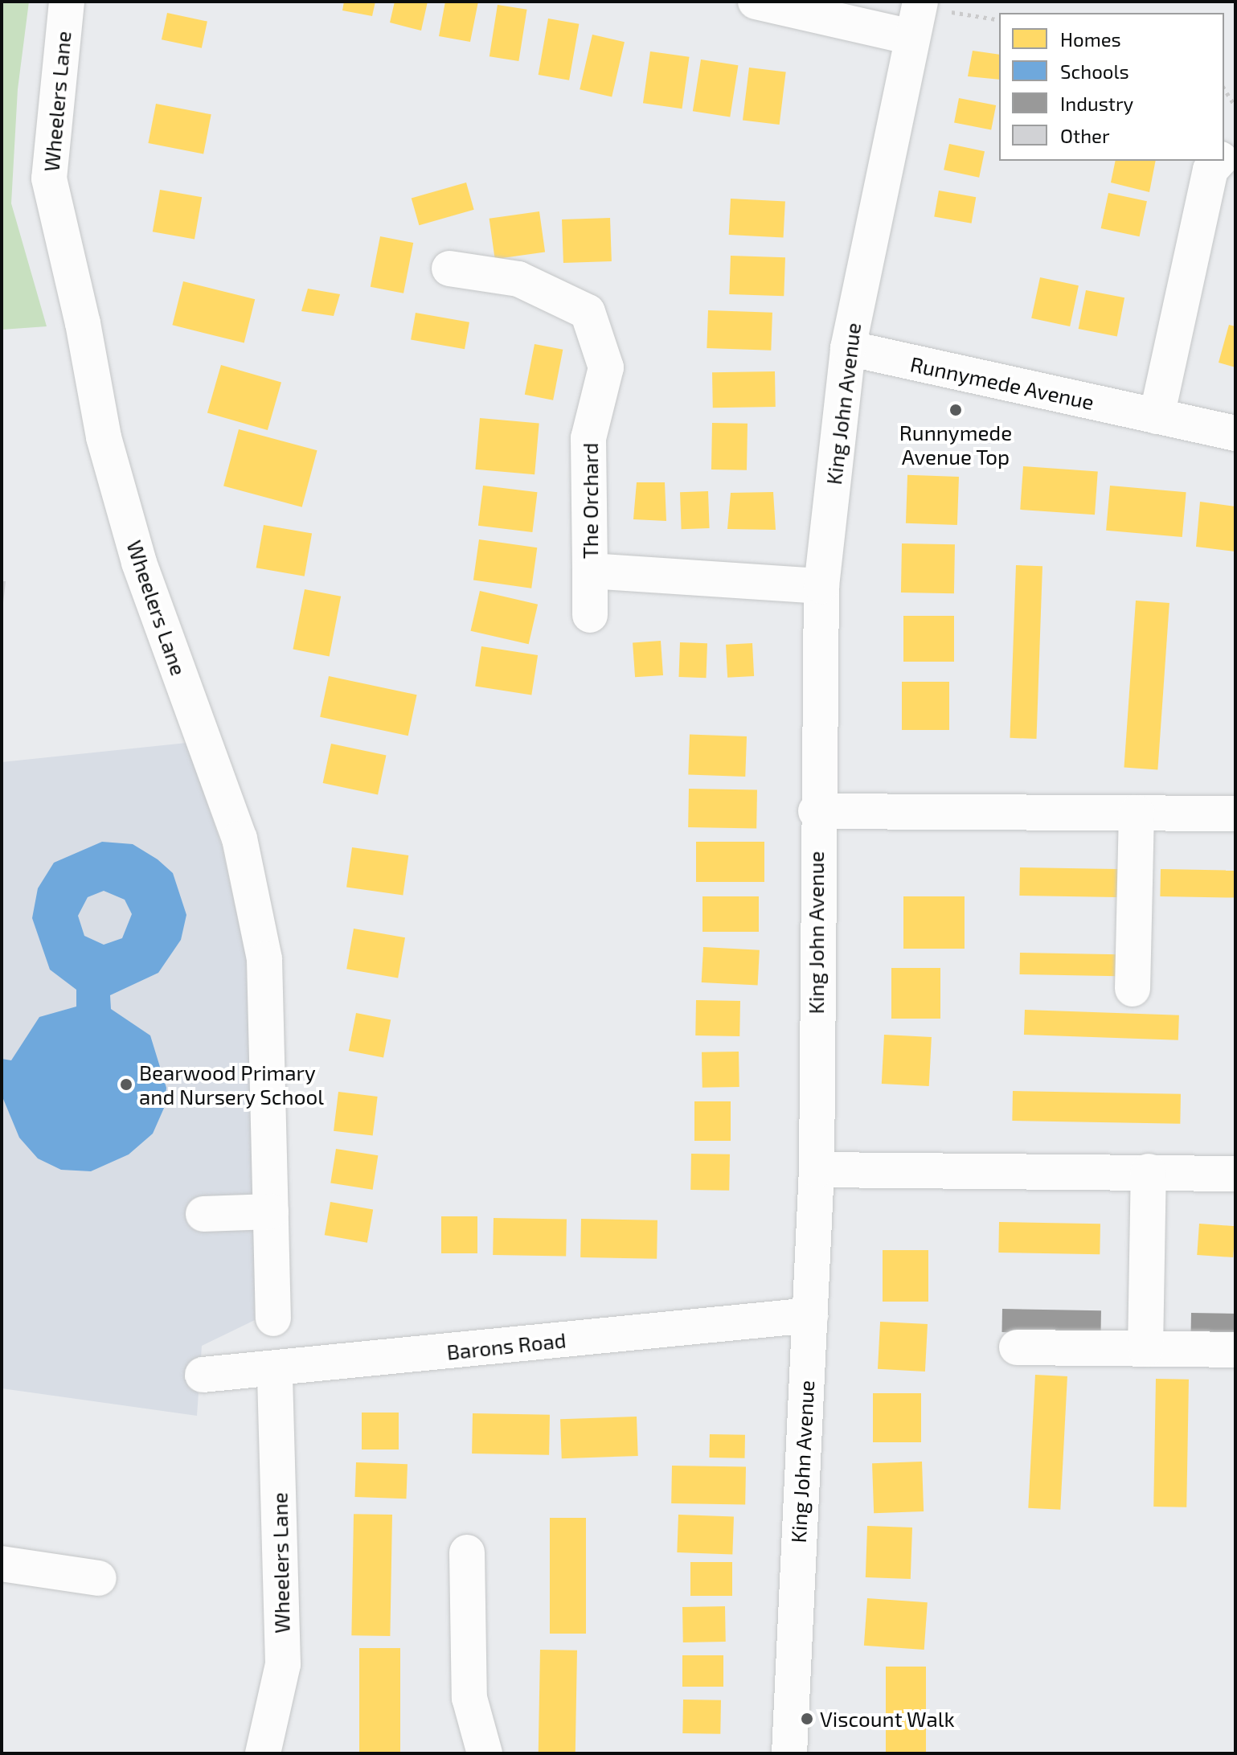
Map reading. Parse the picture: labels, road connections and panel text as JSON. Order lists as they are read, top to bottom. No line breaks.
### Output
{"streets":{"street":["Wheelers Lane","Runnymede Avenue","King John Avenue","The Orchard","Barons Road"]},"crossings":[["Wheelers Lane","Barons Road"],["Runnymede Avenue","King John Avenue"],["King John Avenue","The Orchard"],["King John Avenue","Barons Road"]],"places":["Runnymede Avenue Top","Bearwood Primary and Nursery School","Viscount Walk"],"legend":["Homes","Schools","Industry","Other"]}
